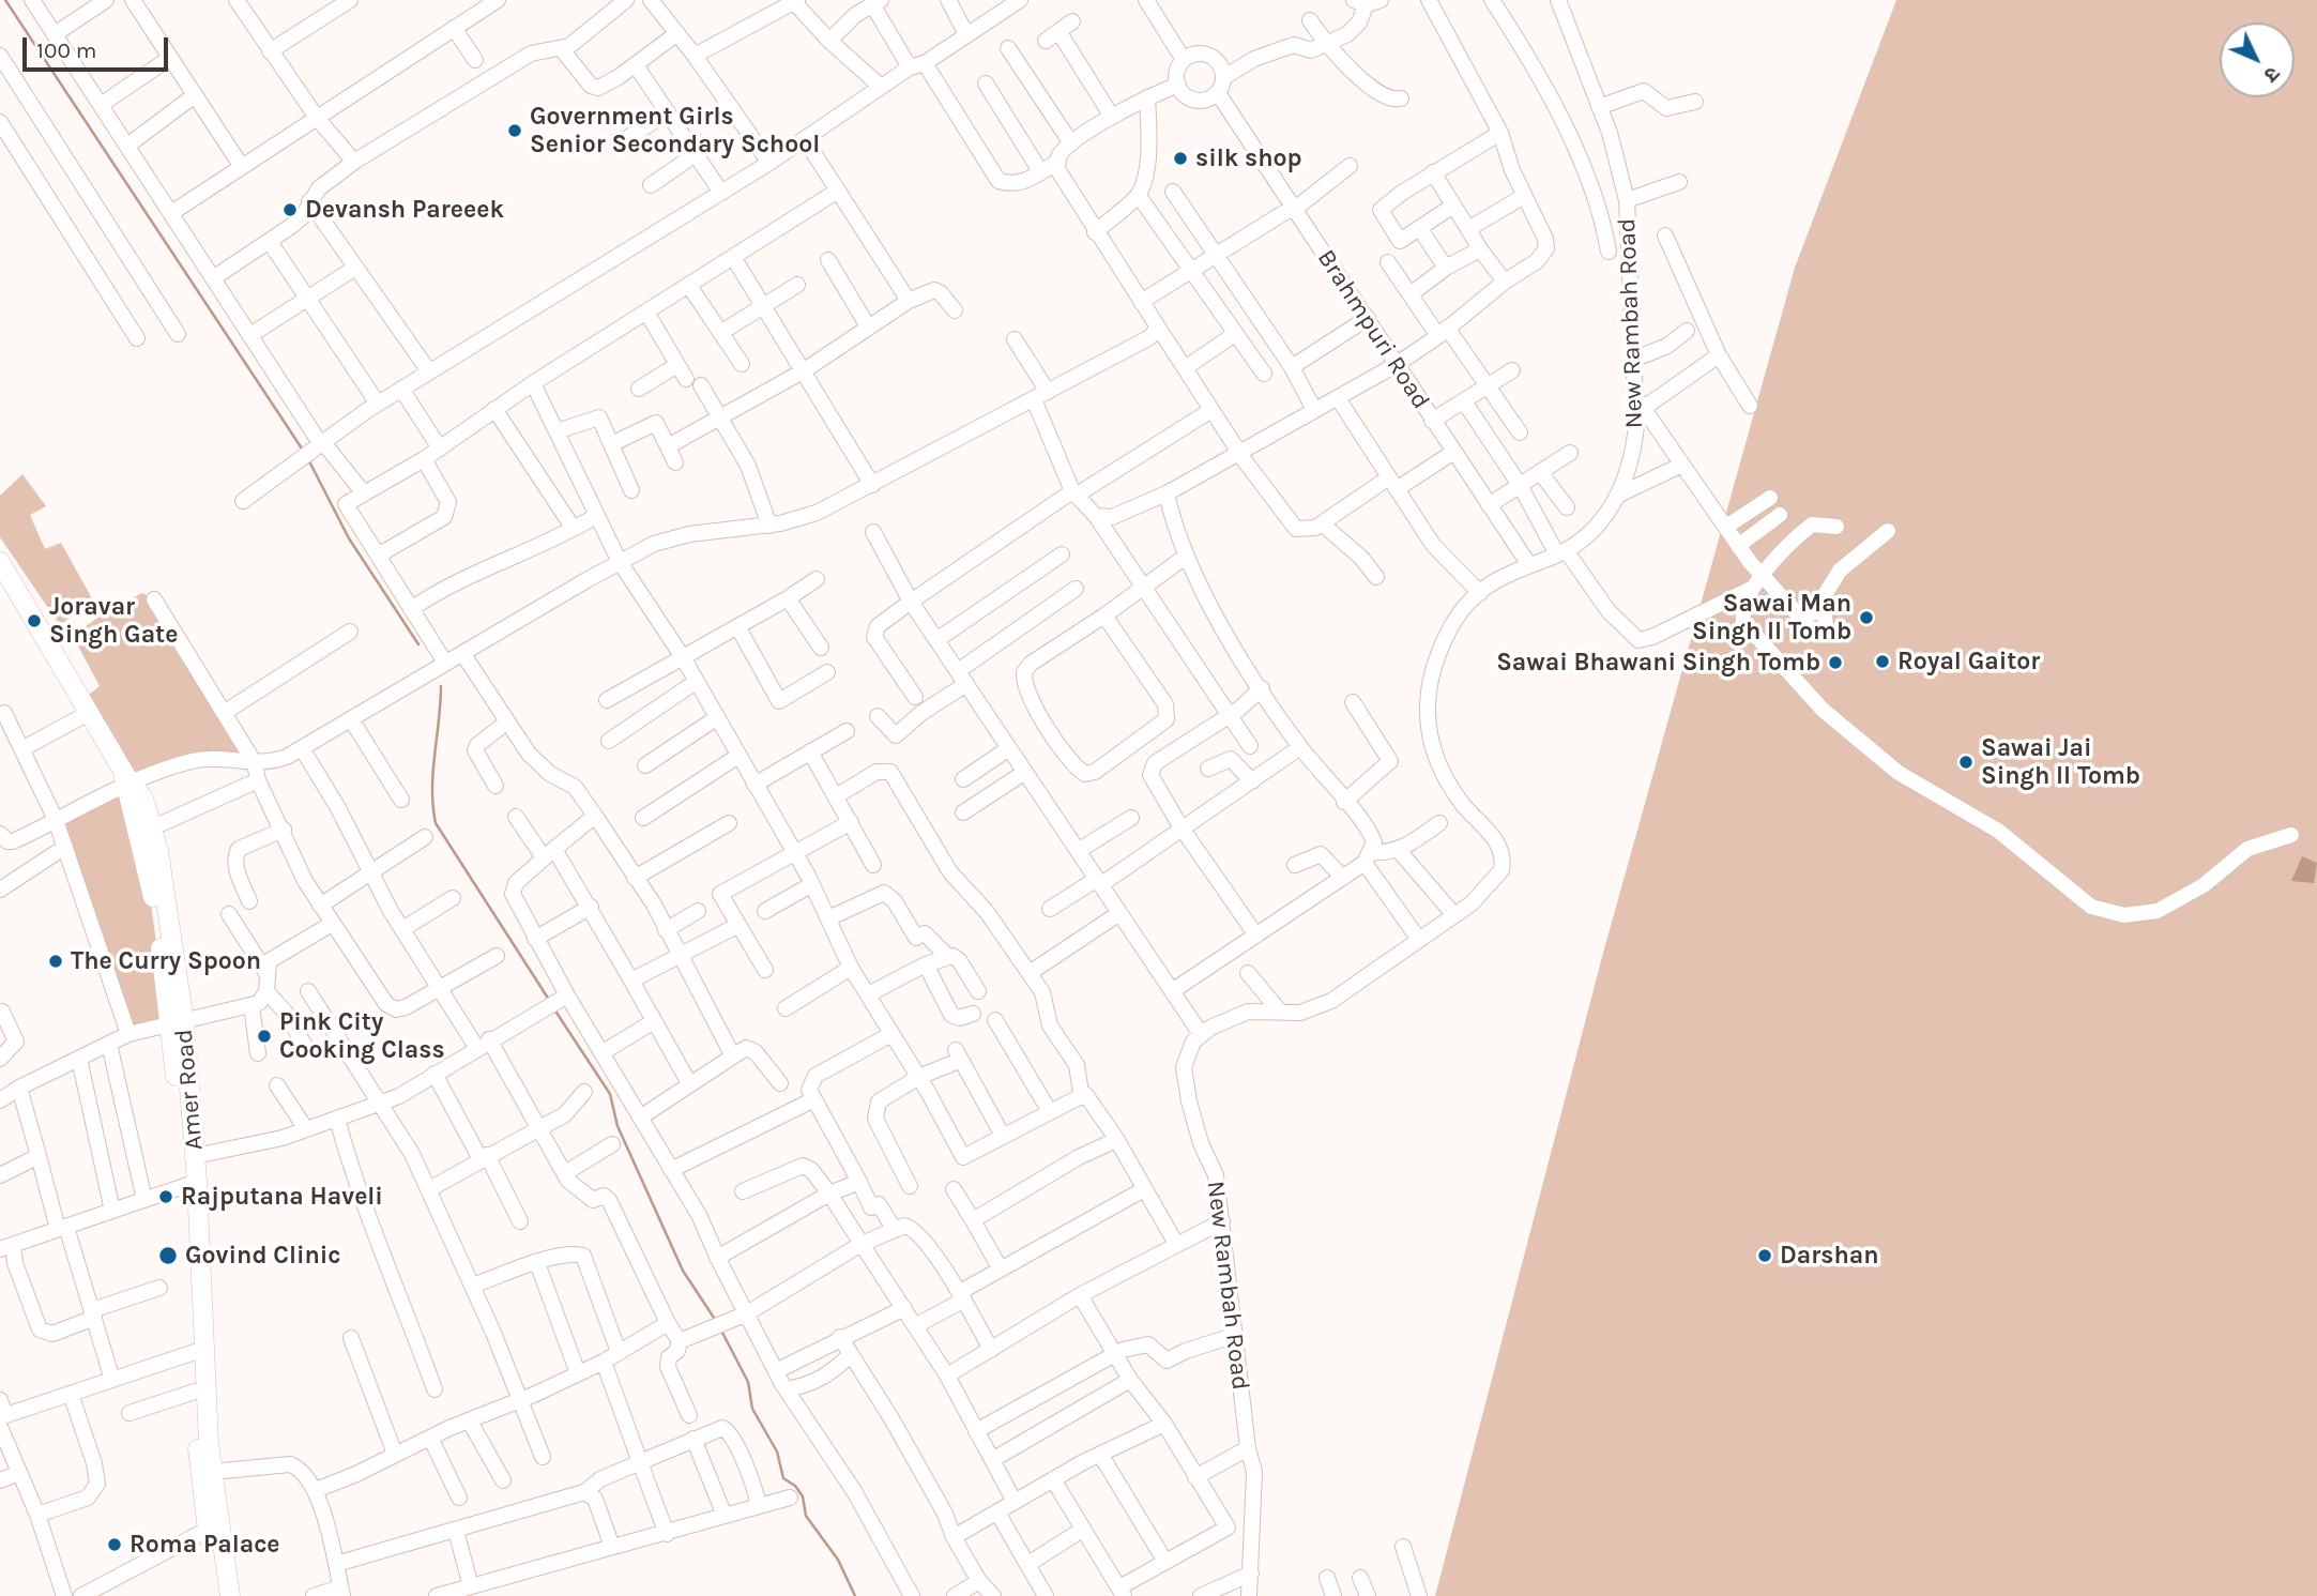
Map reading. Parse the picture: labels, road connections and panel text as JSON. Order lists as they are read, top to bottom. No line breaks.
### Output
{"streets":{"main road":["Amer Road"],"street":["New Rambah Road","Brahmpuri Road"]},"crossings":[["New Rambah Road","Brahmpuri Road"]],"places":["Government Girls Senior Secondary School","silk shop","Devansh Pareeek","Sawai Man Singh II Tomb","Joravar Singh Gate","Royal Gaitor","Sawai Bhawani Singh Tomb","Sawai Jai Singh ll Tomb","The Curry Spoon","Pink City Cooking Class","Rajputana Haveli","Govind Clinic","Darshan","Roma Palace"],"scale_bar":"100 m","north":"bottom right"}
